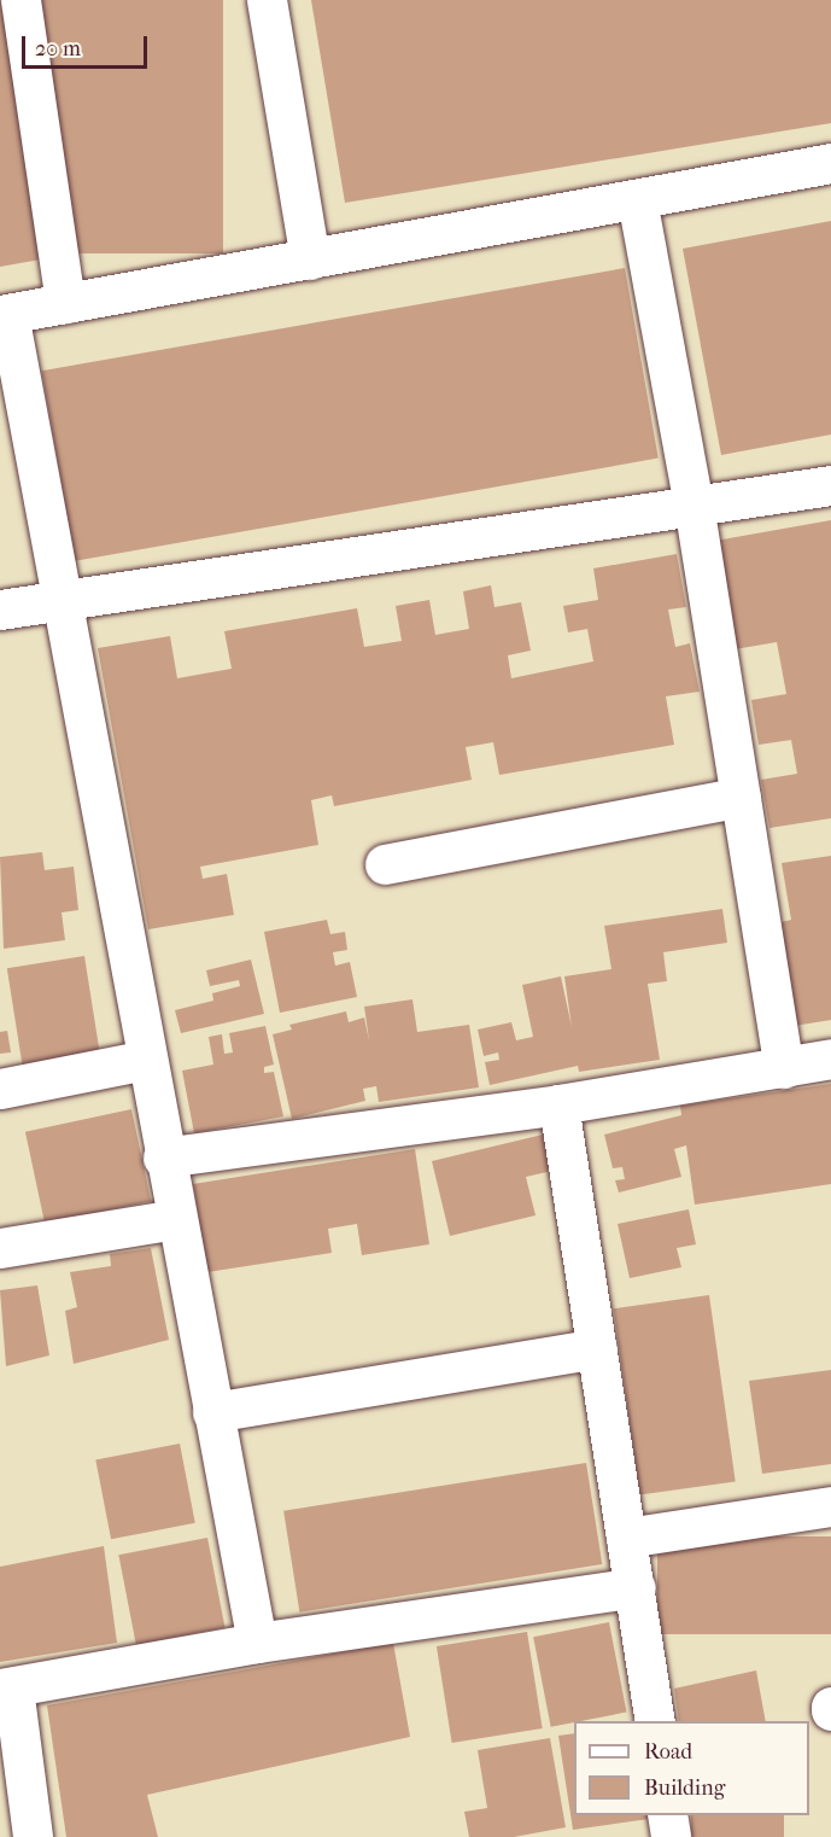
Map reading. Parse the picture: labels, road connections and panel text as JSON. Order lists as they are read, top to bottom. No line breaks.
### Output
{"legend":["Road","Building"],"scale_bar":"20 m"}
